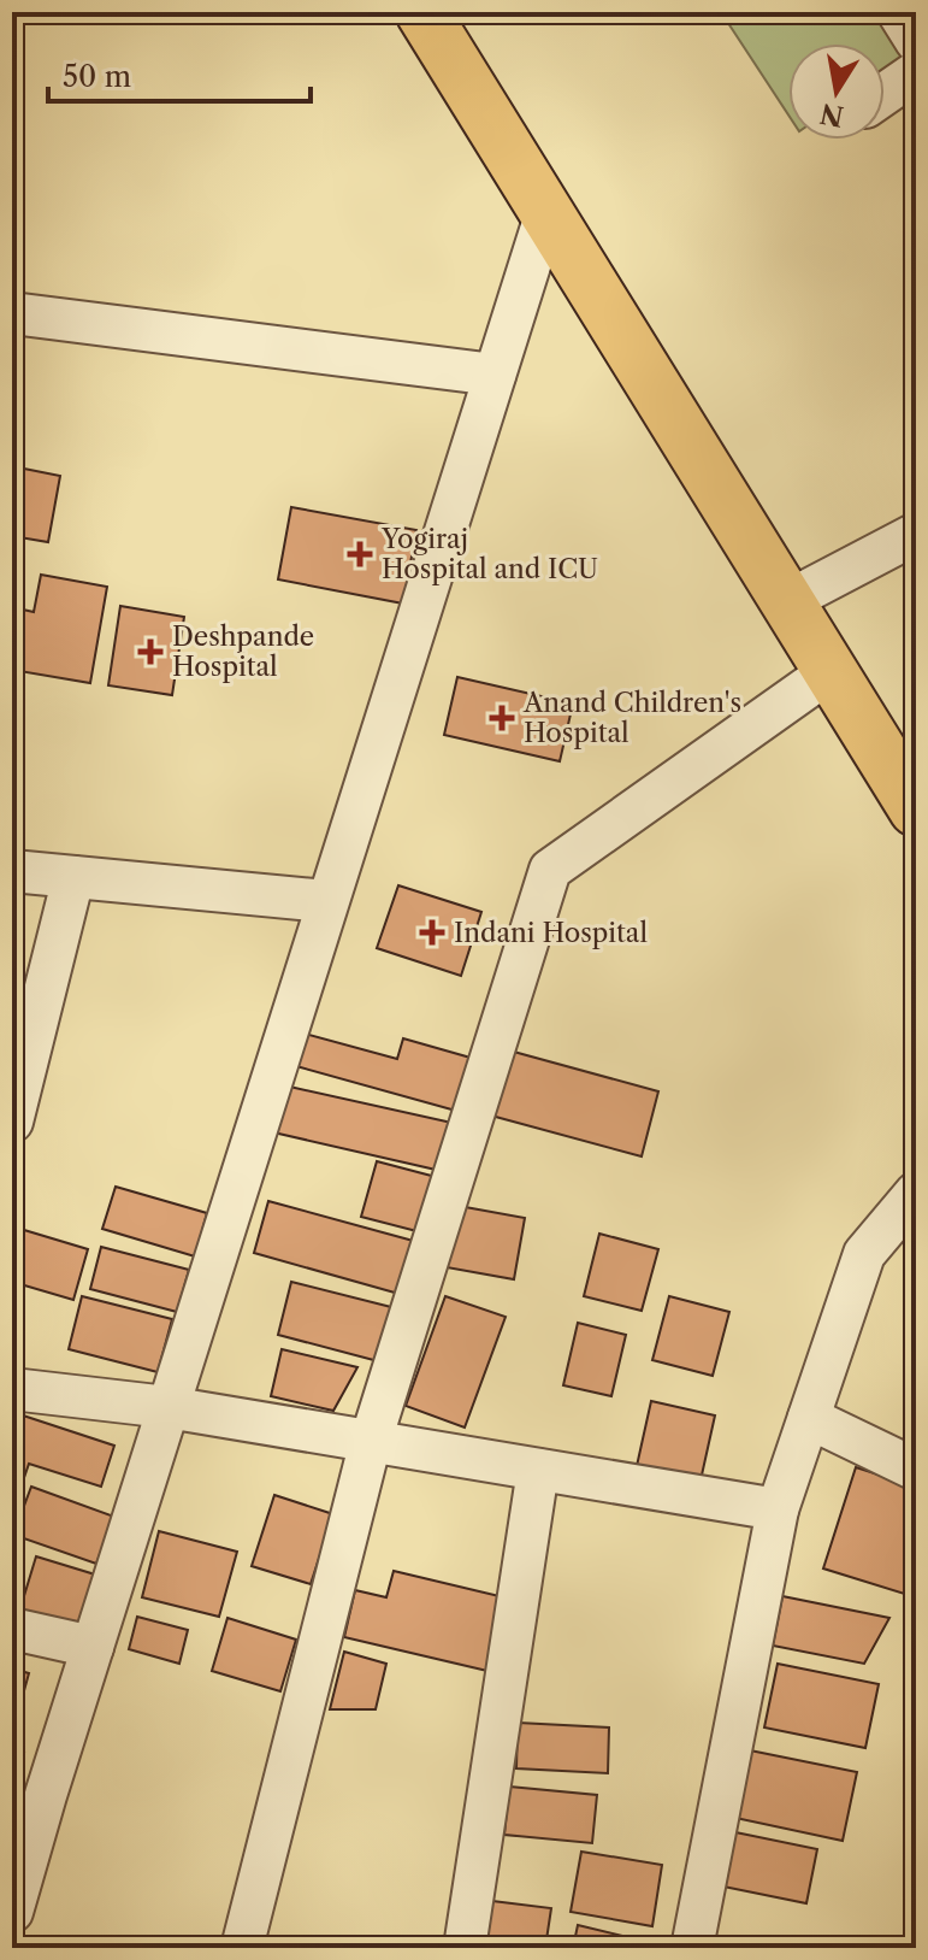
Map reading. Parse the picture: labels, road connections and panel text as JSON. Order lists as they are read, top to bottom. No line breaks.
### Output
{"places":{"health":["Yogiraj Hospital and ICU","Deshpande Hospital","Anand Children's Hospital","Indani Hospital"]},"scale_bar":"50 m","north":"bottom"}
